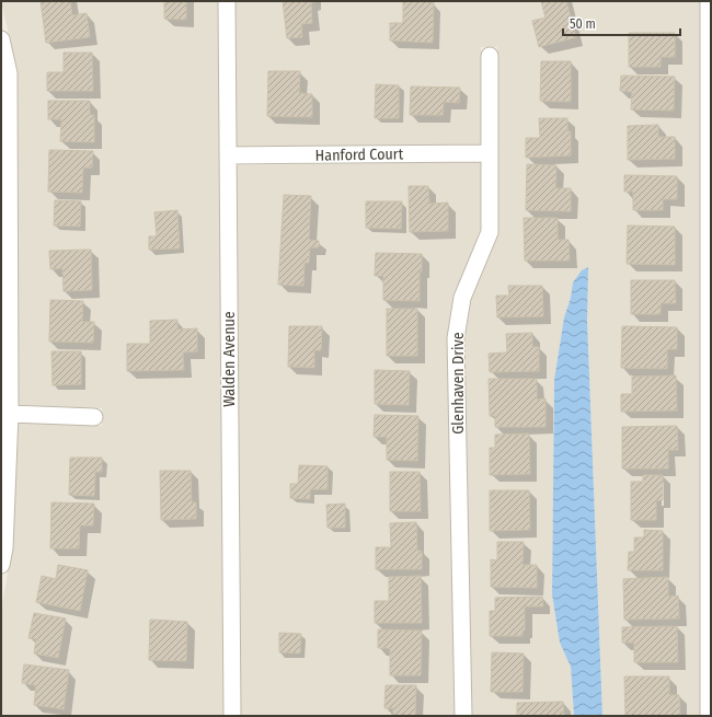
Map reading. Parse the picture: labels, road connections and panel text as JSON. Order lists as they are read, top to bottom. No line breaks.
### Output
{"streets":{"street":["Hanford Court","Walden Avenue","Glenhaven Drive"]},"crossings":[["Hanford Court","Walden Avenue"],["Hanford Court","Glenhaven Drive"]],"scale_bar":"50 m"}
